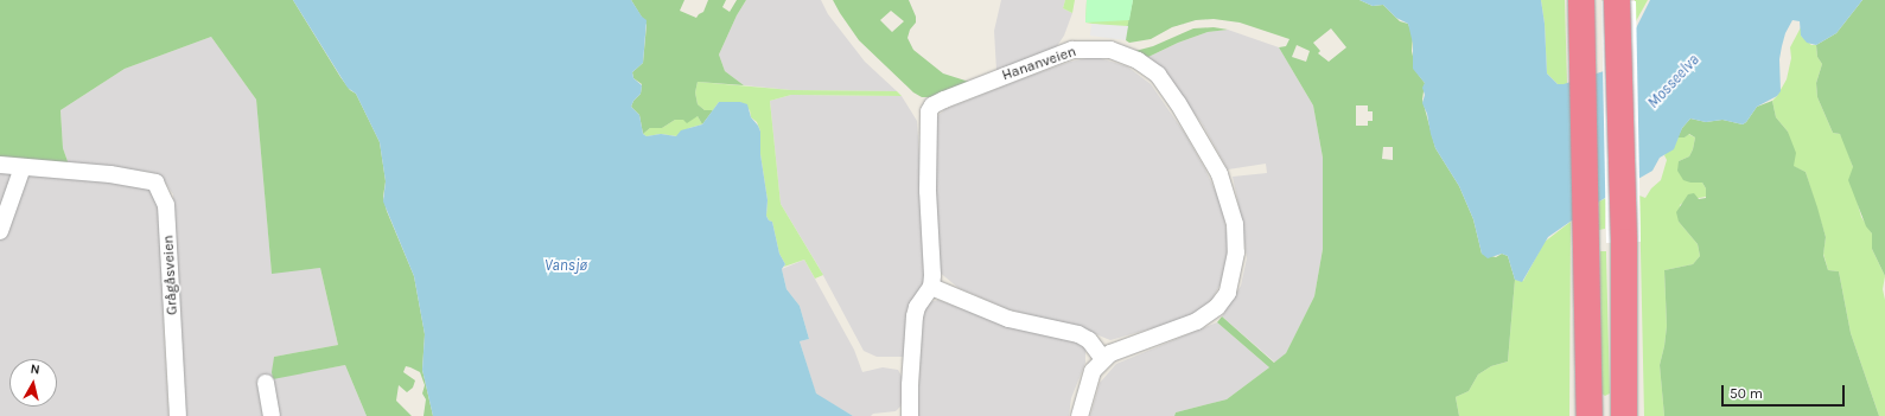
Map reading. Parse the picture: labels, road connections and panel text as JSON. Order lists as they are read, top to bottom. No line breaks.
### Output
{"streets":{"street":["Hananveien","Grågåsveien"]},"water":["Mosseelva","Vansjø"],"scale_bar":"50 m","north":"top"}
